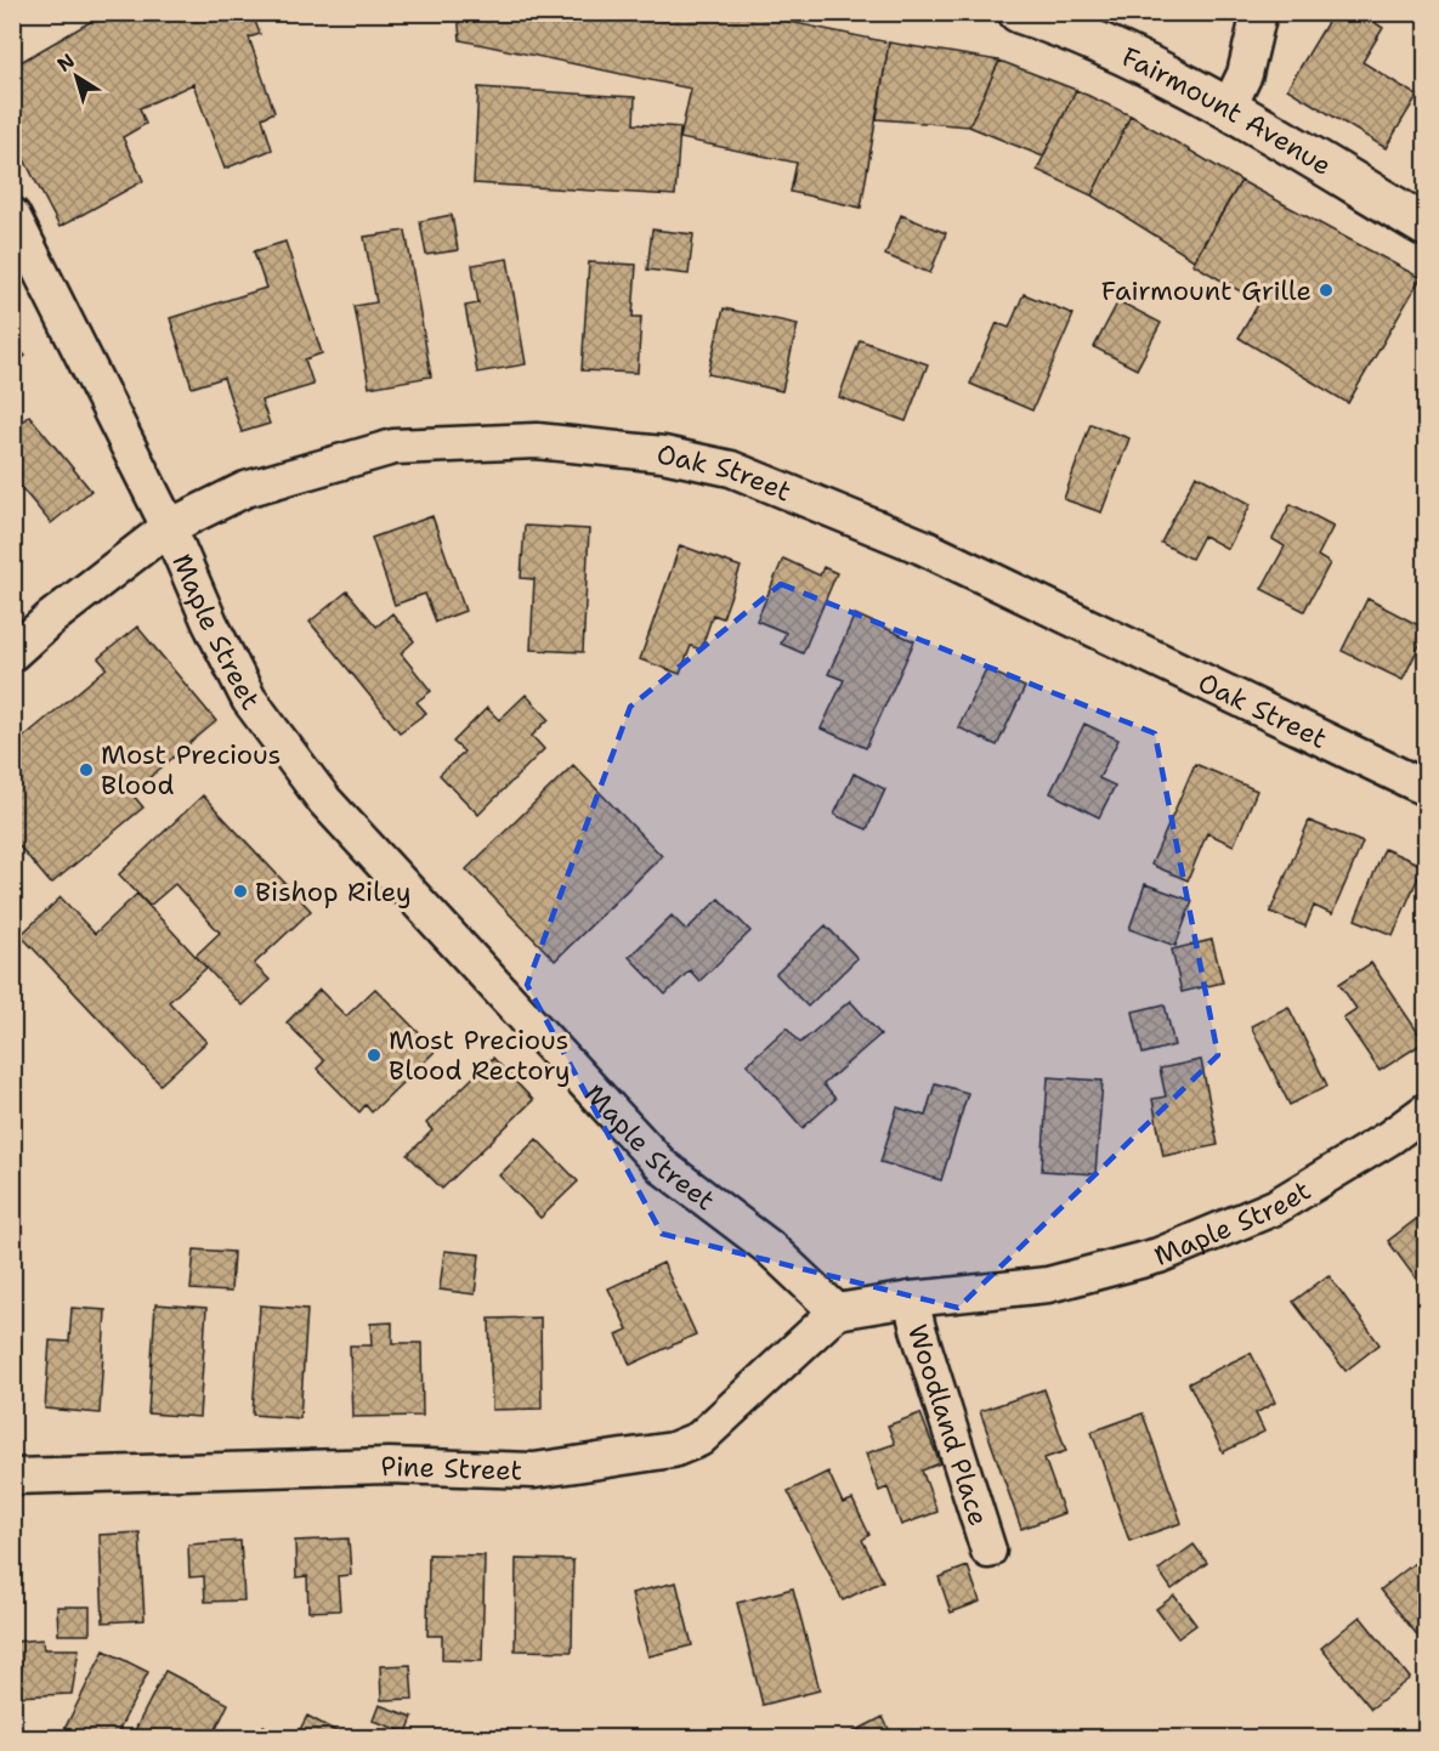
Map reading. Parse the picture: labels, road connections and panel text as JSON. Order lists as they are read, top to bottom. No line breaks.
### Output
{"streets":{"main road":["Fairmount Avenue"],"street":["Oak Street","Maple Street","Woodland Place","Pine Street"]},"crossings":[["Oak Street","Maple Street"],["Maple Street","Woodland Place"],["Maple Street","Pine Street"]],"places":["Fairmount Grille","Most Precious Blood","Bishop Riley","Most Precious Blood Rectory"],"north":"top left"}
